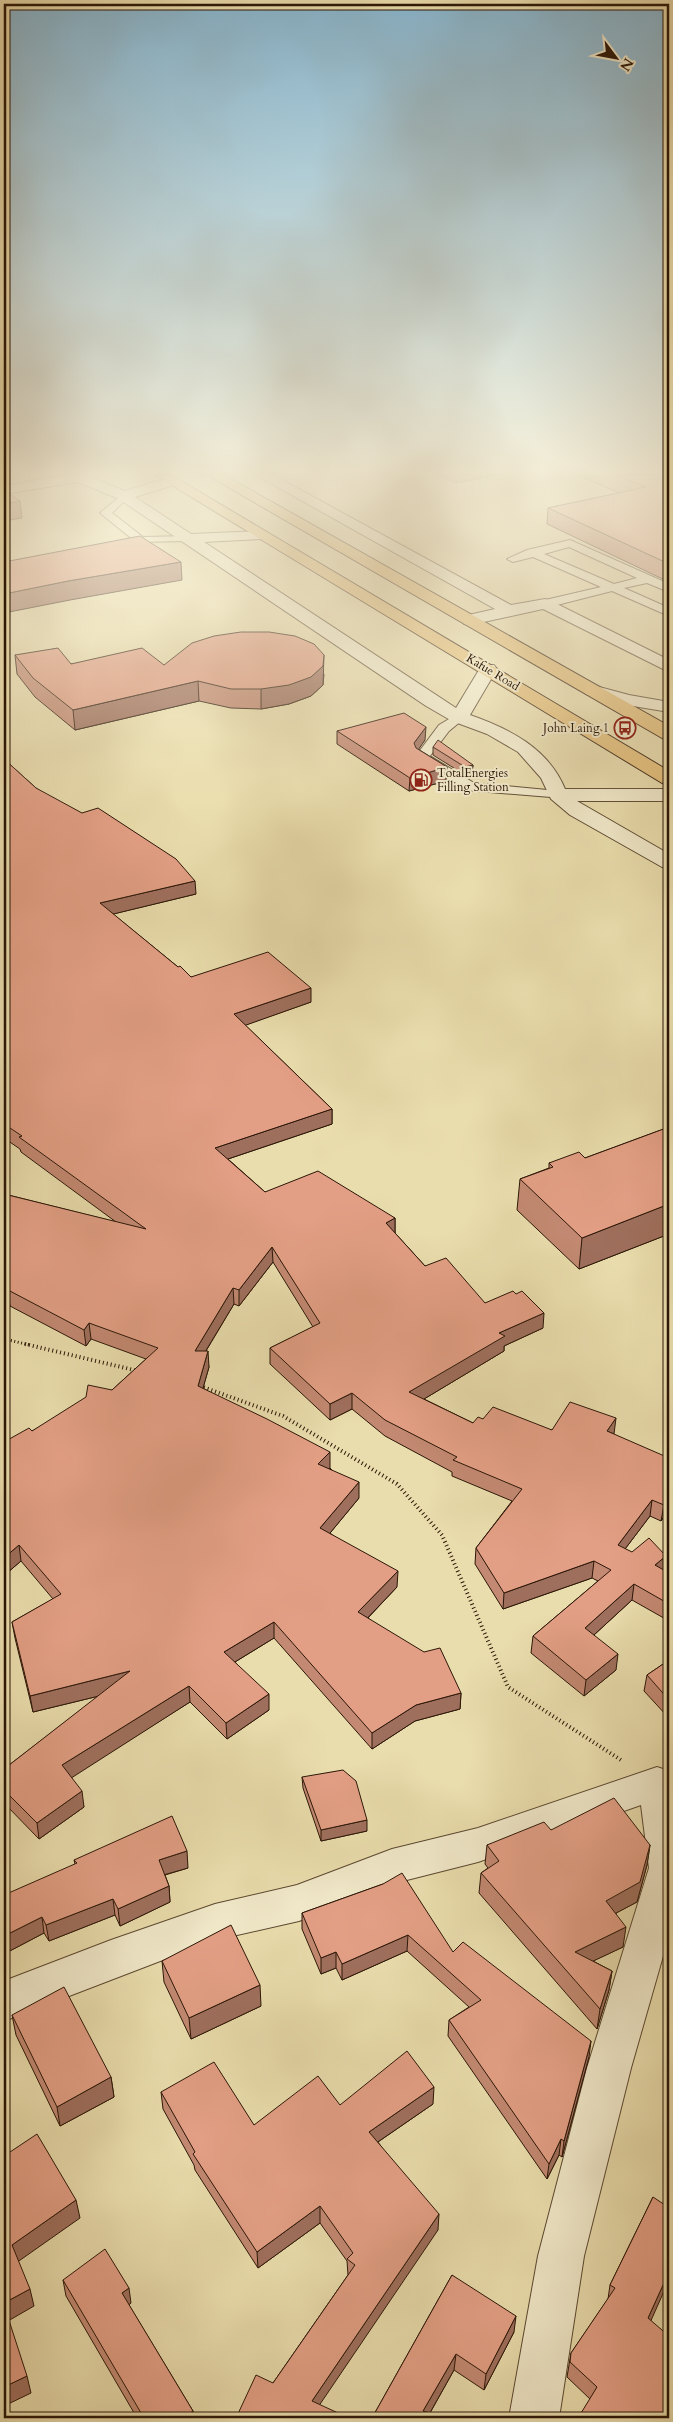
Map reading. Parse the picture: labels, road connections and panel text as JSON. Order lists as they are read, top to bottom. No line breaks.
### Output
{"streets":{"main road":["Kafue Road"]},"places":{"bus stop":["John Laing 1"],"fuel station":["TotalEnergies Filling Station"]},"north":"bottom right"}
